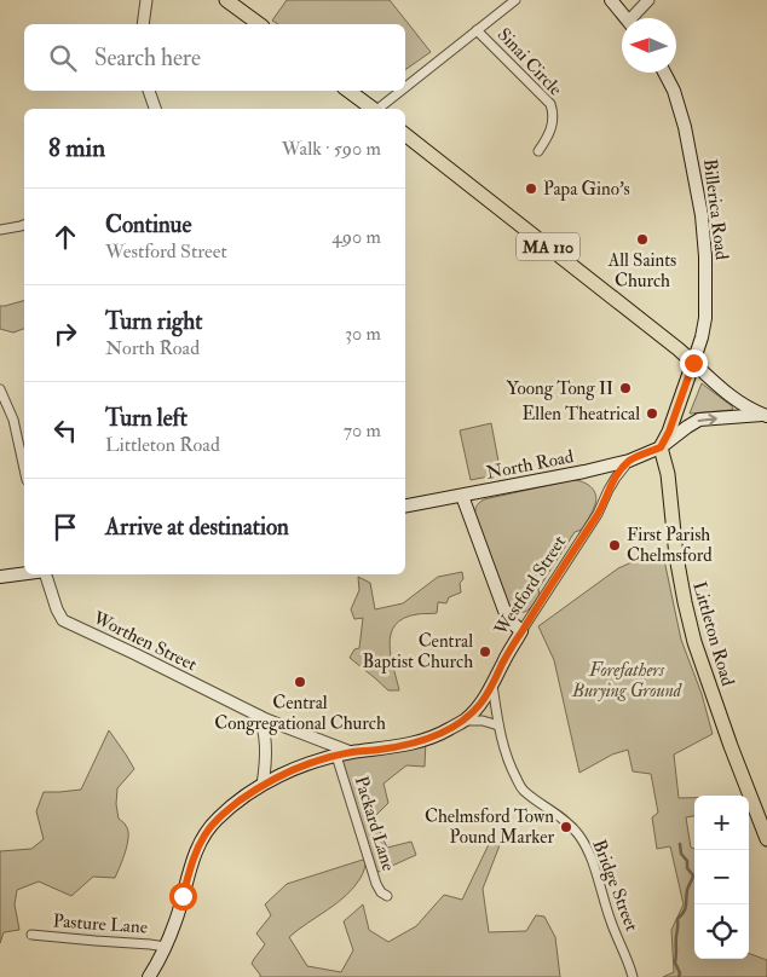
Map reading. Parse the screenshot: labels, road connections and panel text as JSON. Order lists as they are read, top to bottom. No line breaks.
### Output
{"streets":{"main road":["Billerica Road","MA 110","North Road","Westford Street","Littleton Road"],"street":["Sinai Circle","Worthen Street","Packard Lane","Bridge Street","Pasture Lane"]},"crossings":[["Billerica Road","MA 110"],["North Road","Westford Street"],["North Road","Littleton Road"],["Westford Street","Worthen Street"],["Westford Street","Packard Lane"],["Westford Street","Bridge Street"],["Westford Street","Pasture Lane"]],"parks":["Forefathers Burying Ground"],"places":["Papa Gino's","All Saints Church","Yoong Tong II","Ellen Theatrical","First Parish Chelmsford","Central Baptist Church","Central Congregational Church","Chelmsford Town Pound Marker"],"north":"left","page":{"search":"Search here","heading":["8 min","Walk · 590 m"],"list":[["Continue","Westford Street","490 m"],["Turn right","North Road","30 m"],["Turn left","Littleton Road","70 m"],"Arrive at destination"],"map_buttons":["+","−"]}}
